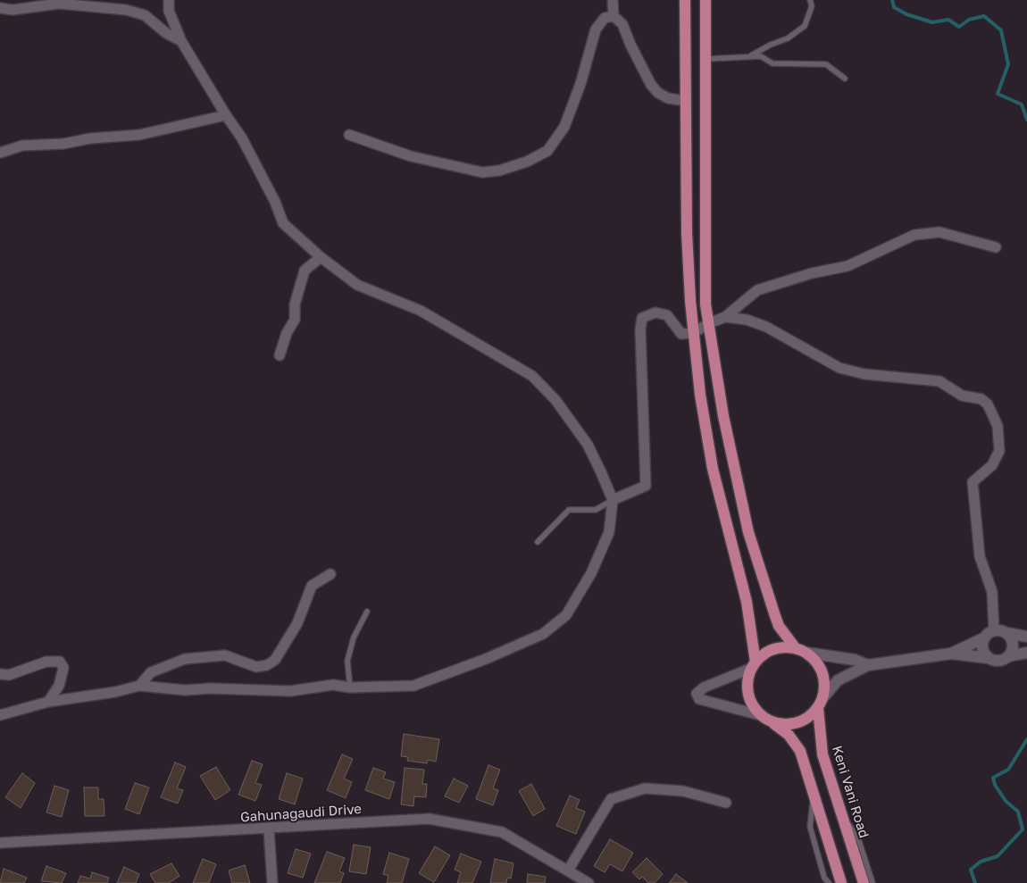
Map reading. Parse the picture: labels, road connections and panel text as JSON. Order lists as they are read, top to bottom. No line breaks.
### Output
{"streets":{"main road":["Keni Vani Road"],"street":["Gahunagaudi Drive"]}}
